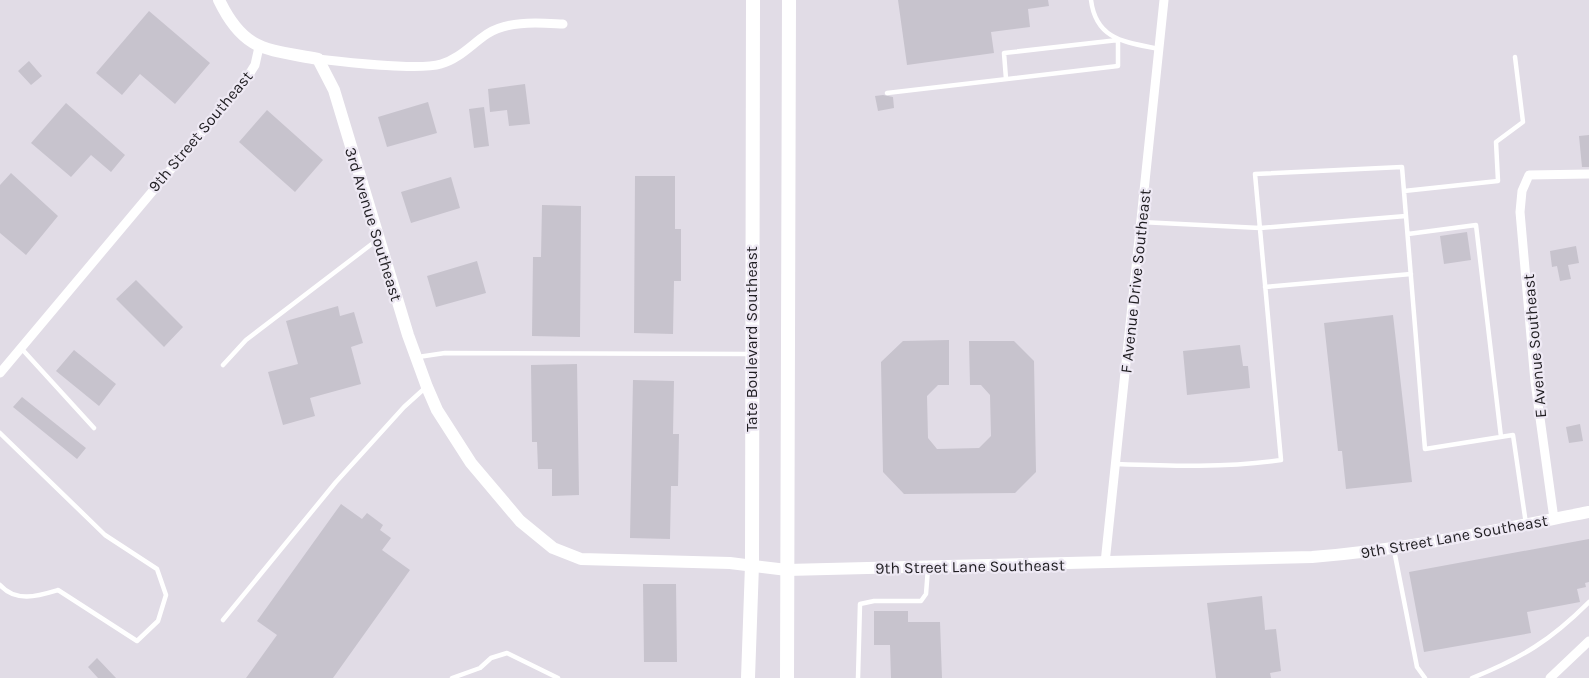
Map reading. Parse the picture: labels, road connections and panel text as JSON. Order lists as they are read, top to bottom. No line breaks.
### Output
{"streets":{"main road":["Tate Boulevard Southeast"],"street":["9th Street Southeast","3rd Avenue Southeast","F Avenue Drive Southeast","E Avenue Southeast","9th Street Lane Southeast"]},"crossings":[["3rd Avenue Southeast","9th Street Lane Southeast"],["F Avenue Drive Southeast","9th Street Lane Southeast"],["Tate Boulevard Southeast","9th Street Lane Southeast"],["E Avenue Southeast","9th Street Lane Southeast"]]}
